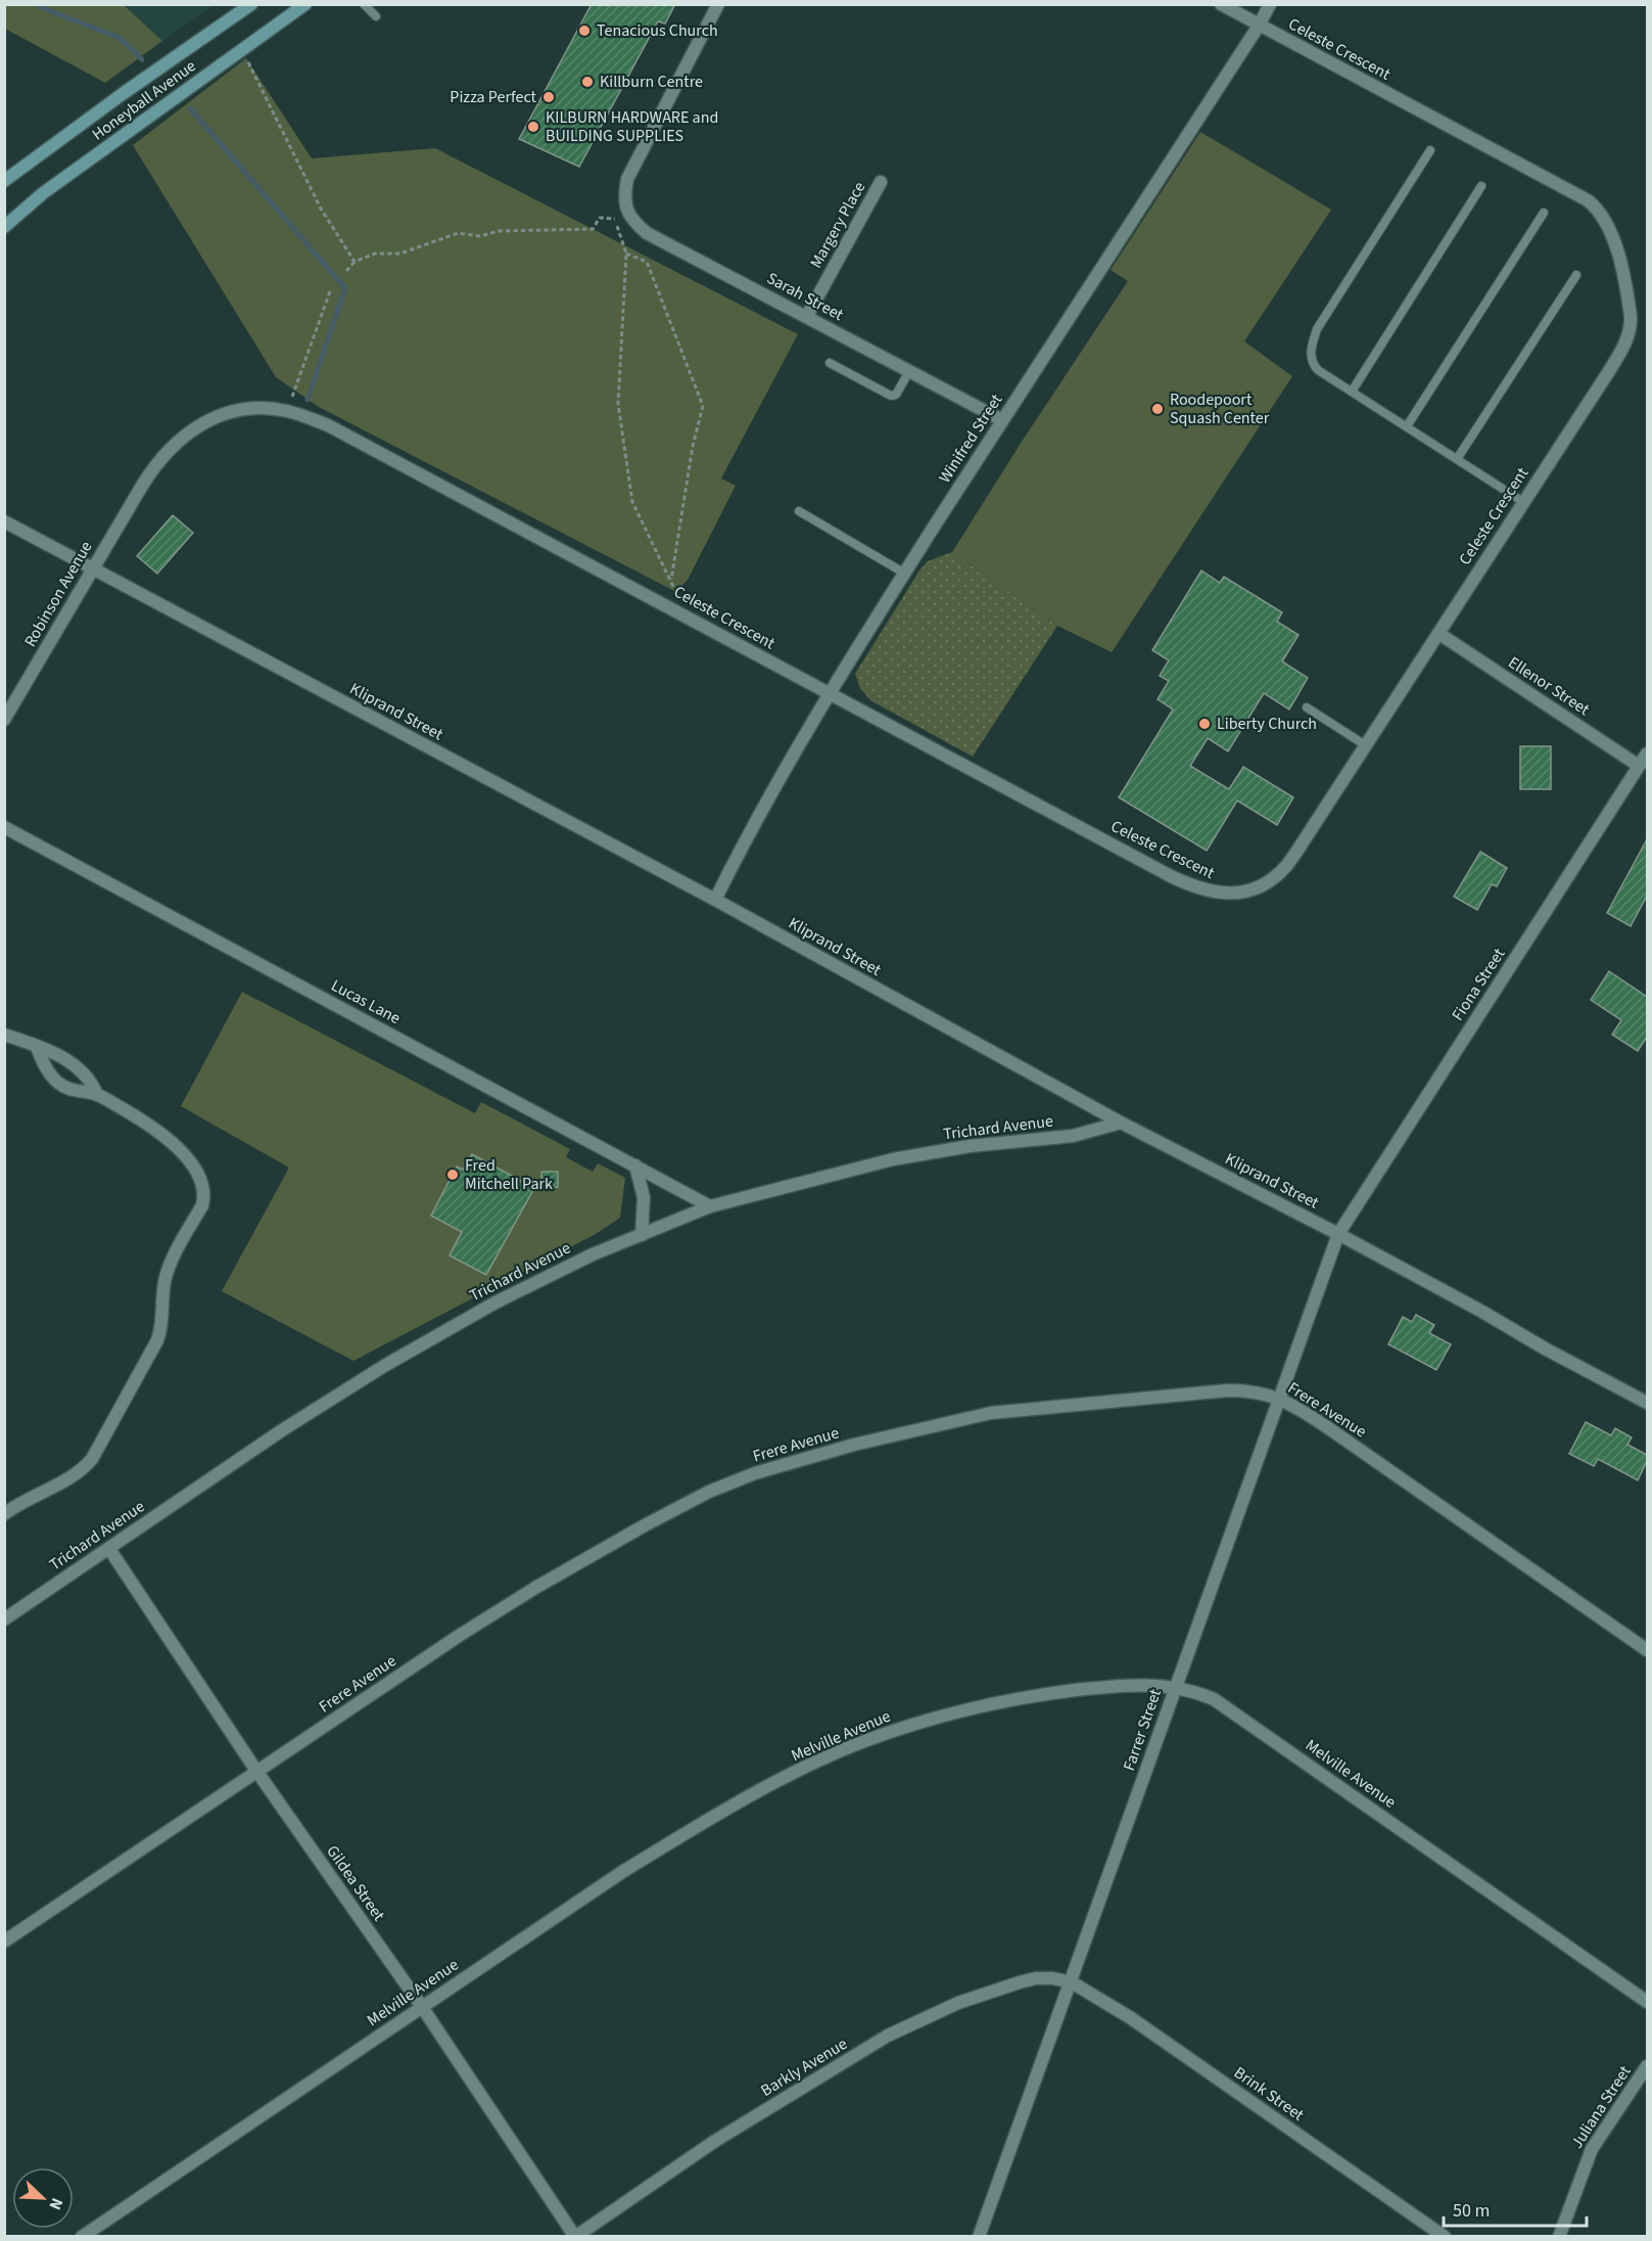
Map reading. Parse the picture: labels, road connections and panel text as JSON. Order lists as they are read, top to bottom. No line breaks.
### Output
{"streets":{"street":["Celeste Crescent","Honeyball Avenue","Margery Place","Sarah Street","Winifred Street","Robinson Avenue","Ellenor Street","Kliprand Street","Fiona Street","Lucas Lane","Trichard Avenue","Frere Avenue","Farrer Street","Melville Avenue","Gildea Street","Barkly Avenue","Brink Street","Juliana Street"]},"crossings":[["Celeste Crescent","Winifred Street"],["Celeste Crescent","Robinson Avenue"],["Celeste Crescent","Ellenor Street"],["Margery Place","Sarah Street"],["Sarah Street","Winifred Street"],["Winifred Street","Kliprand Street"],["Robinson Avenue","Kliprand Street"],["Ellenor Street","Fiona Street"],["Kliprand Street","Fiona Street"],["Kliprand Street","Trichard Avenue"],["Kliprand Street","Farrer Street"],["Fiona Street","Farrer Street"],["Lucas Lane","Trichard Avenue"],["Trichard Avenue","Gildea Street"],["Frere Avenue","Farrer Street"],["Frere Avenue","Gildea Street"],["Farrer Street","Melville Avenue"],["Farrer Street","Barkly Avenue"],["Farrer Street","Brink Street"],["Melville Avenue","Gildea Street"],["Gildea Street","Barkly Avenue"],["Barkly Avenue","Brink Street"]],"places":["Tenacious Church","Killburn Centre","Pizza Perfect","KILBURN HARDWARE and BUILDING SUPPLIES","Roodepoort Squash Center","Liberty Church","Fred Mitchell Park"],"scale_bar":"50 m","north":"bottom right"}
